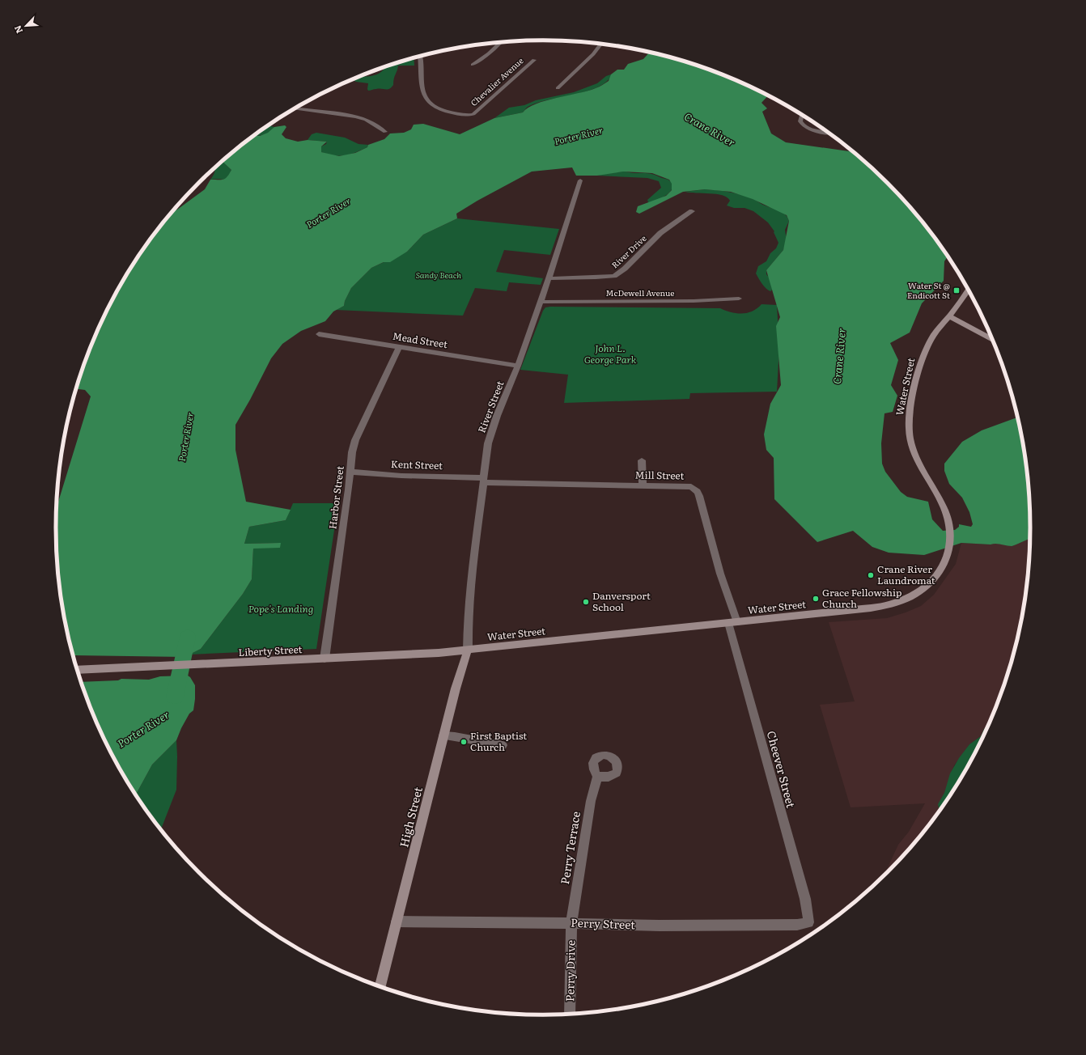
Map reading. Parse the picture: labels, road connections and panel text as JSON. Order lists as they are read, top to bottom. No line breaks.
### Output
{"streets":{"main road":["Water Street","Liberty Street","High Street"],"street":["Chevalier Avenue","River Drive","McDewell Avenue","Mead Street","River Street","Kent Street","Mill Street","Harbor Street","Cheever Street","Perry Terrace","Perry Street","Perry Drive"]},"crossings":[["River Drive","River Street"],["McDewell Avenue","River Street"],["Mead Street","River Street"],["Mead Street","Harbor Street"],["Water Street","River Street"],["Water Street","Mill Street"],["Water Street","Liberty Street"],["Water Street","Cheever Street"],["Water Street","High Street"],["River Street","Kent Street"],["River Street","Mill Street"],["River Street","Liberty Street"],["River Street","High Street"],["Kent Street","Mill Street"],["Kent Street","Harbor Street"],["Mill Street","Cheever Street"],["Harbor Street","Liberty Street"],["Liberty Street","High Street"],["Cheever Street","Perry Street"],["High Street","Perry Street"],["Perry Terrace","Perry Street"],["Perry Terrace","Perry Drive"],["Perry Street","Perry Drive"]],"water":["Crane River","Porter River"],"parks":["Sandy Beach","John L. George Park","Pope's Landing"],"places":{"transit":["Water St @ Endicott St"],"other":["Crane River Laundromat","Grace Fellowship Church","Danversport School","First Baptist Church"]},"north":"bottom left"}
